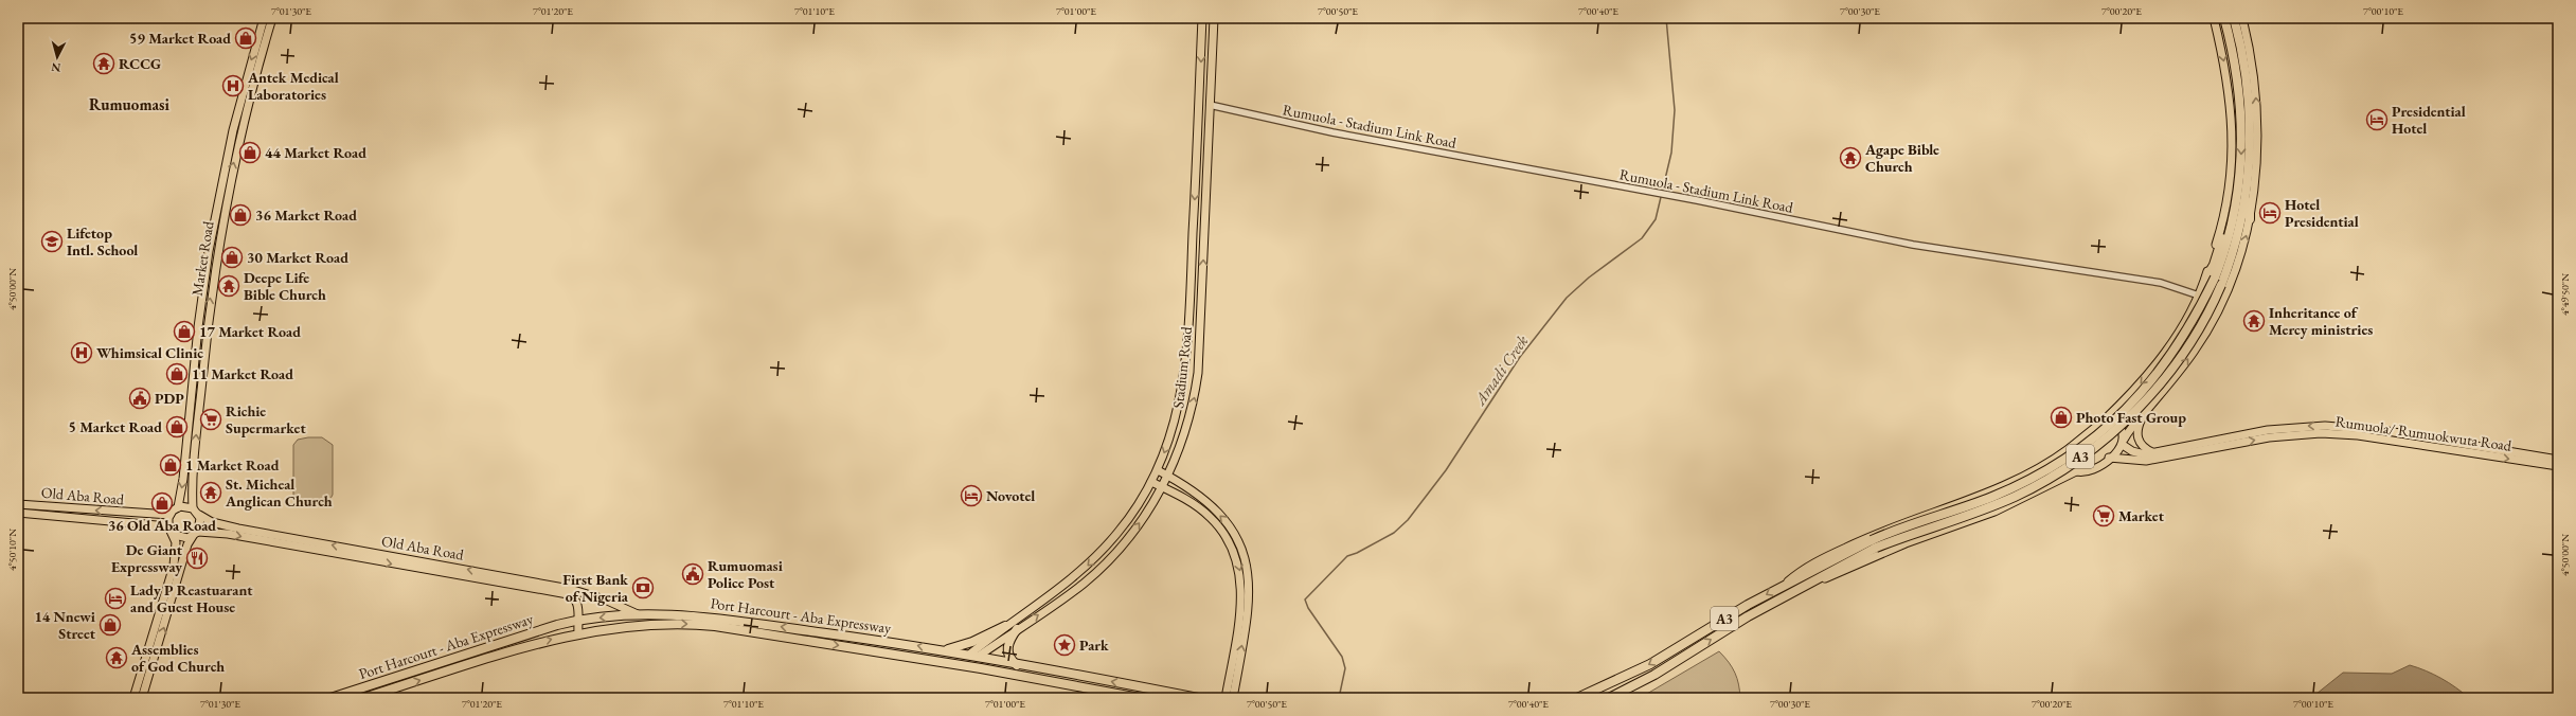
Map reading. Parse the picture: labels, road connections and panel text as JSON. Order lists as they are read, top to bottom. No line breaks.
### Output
{"streets":{"highway":["A3","Port Harcourt - Aba Expressway"],"main road":["Market Road","Stadium Road","Rumuola/ Rumuokwuta Road","Old Aba Road"],"street":["Rumuola - Stadium Link Road"]},"crossings":[["Rumuola - Stadium Link Road","Stadium Road"],["Market Road","Old Aba Road"],["Stadium Road","Port Harcourt - Aba Expressway"],["Old Aba Road","Port Harcourt - Aba Expressway"]],"districts":["Rumuomasi"],"water":["Amadi Creek"],"places":{"shop":["59 Market Road","44 Market Road","36 Market Road","30 Market Road","17 Market Road","11 Market Road","Photo Fast Group","5 Market Road","1 Market Road","36 Old Aba Road","14 Nnewi Street"],"temple":["RCCG","Agape Bible Church","Deepe Life Bible Church","Inheritance of Mercy ministries","St. Micheal Anglican Church","Assemblies of God Church"],"hospital":["Antek Medical Laboratories","Whimsical Clinic"],"hotel":["Presidential Hotel","Hotel Presidential","Novotel","Lady P Reastuarant and Guest House"],"school or university":["Lifetop Intl. School"],"public building":["PDP","Rumuomasi Police Post"],"supermarket":["Richie Supermarket","Market"],"restaurant":["De Giant Expressway"],"bank":["First Bank of Nigeria"],"place":["Park"]},"north":"bottom","coordinates":["7°01'30\"E","7°01'20\"E","7°01'10\"E","7°01'00\"E","7°00'50\"E","7°00'40\"E","7°00'30\"E","7°00'20\"E","7°00'10\"E","4°50'00\"N","4°49'50\"N","4°50'10\"N"]}
